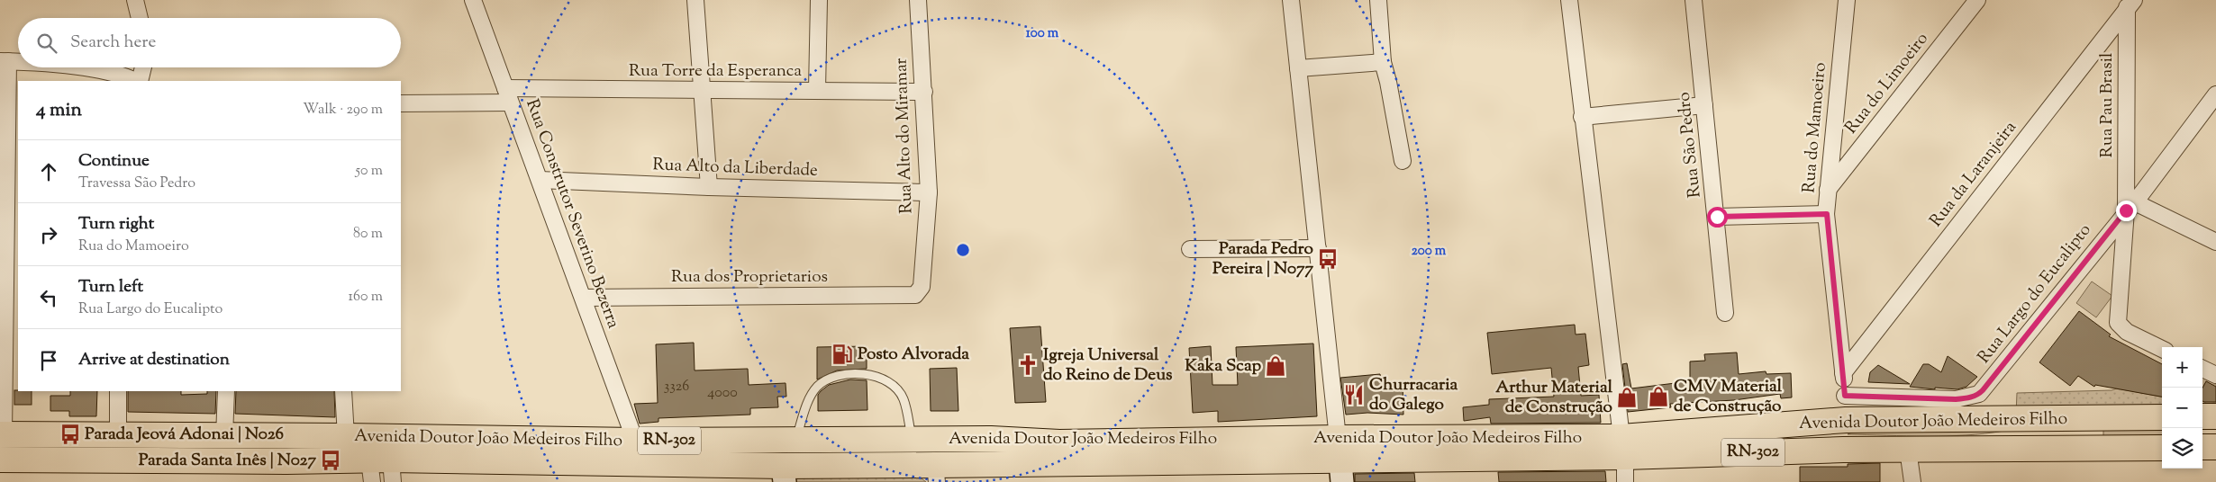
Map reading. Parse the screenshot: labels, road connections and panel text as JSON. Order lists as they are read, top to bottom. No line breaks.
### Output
{"streets":{"main road":["Avenida Doutor João Medeiros Filho","RN-302"],"street":["Rua Torre da Esperanca","Rua do Limoeiro","Rua Pau Brasil","Rua do Mamoeiro","Rua Alto do Miramar","Rua São Pedro","Rua Alto da Liberdade","Rua da Laranjeira","Rua Construtor Severino Bezerra","Rua dos Proprietarios","Rua Largo do Eucalipto"]},"crossings":[["Rua Torre da Esperanca","Rua Alto do Miramar"],["Rua Torre da Esperanca","Rua Construtor Severino Bezerra"],["Rua do Limoeiro","Rua do Mamoeiro"],["Rua Pau Brasil","Rua da Laranjeira"],["Rua Pau Brasil","Rua Largo do Eucalipto"],["Rua do Mamoeiro","Rua da Laranjeira"],["Rua do Mamoeiro","Rua Largo do Eucalipto"],["Rua do Mamoeiro","Avenida Doutor João Medeiros Filho"],["Rua Alto do Miramar","Rua Alto da Liberdade"],["Rua Alto do Miramar","Rua dos Proprietarios"],["Rua Alto da Liberdade","Rua Construtor Severino Bezerra"],["Rua Construtor Severino Bezerra","Rua dos Proprietarios"],["Rua Construtor Severino Bezerra","Avenida Doutor João Medeiros Filho"],["Rua Largo do Eucalipto","Avenida Doutor João Medeiros Filho"]],"places":{"bus stop":["Parada Pedro Pereira | N077","Parada Jeová Adonai | N026","Parada Santa Inês | N027"],"fuel station":["Posto Alvorada"],"church":["Igreja Universal do Reino de Deus"],"shop":["Kaka Scap","CMV Material de Construção","Arthur Material de Construção"],"restaurant":["Churracaria do Galego"]},"house_numbers":["3326","4000"],"page":{"search":"Search here","heading":["4 min","Walk · 290 m"],"list":[["Continue","Travessa São Pedro","50 m"],["Turn right","Rua do Mamoeiro","80 m"],["Turn left","Rua Largo do Eucalipto","160 m"],"Arrive at destination"],"map_buttons":["+","−"]},"rings":["100 m","200 m"]}
